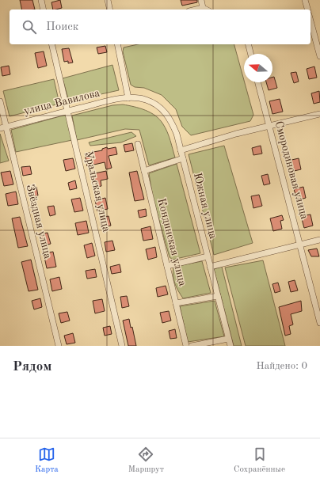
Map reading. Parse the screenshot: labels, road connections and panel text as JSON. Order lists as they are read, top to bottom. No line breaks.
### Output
{"streets":{"street":["улица Вавилова","Смородиновая улица","Уральская улица","Южная улица","Звёздная улица","Кондинская улица"]},"crossings":[["улица Вавилова","Уральская улица"],["улица Вавилова","Южная улица"],["улица Вавилова","Звёздная улица"]],"north":"left","page":{"search":"Поиск","heading":["Рядом","Найдено: 0"],"nav":["Карта","Маршрут","Сохранённые"]}}
